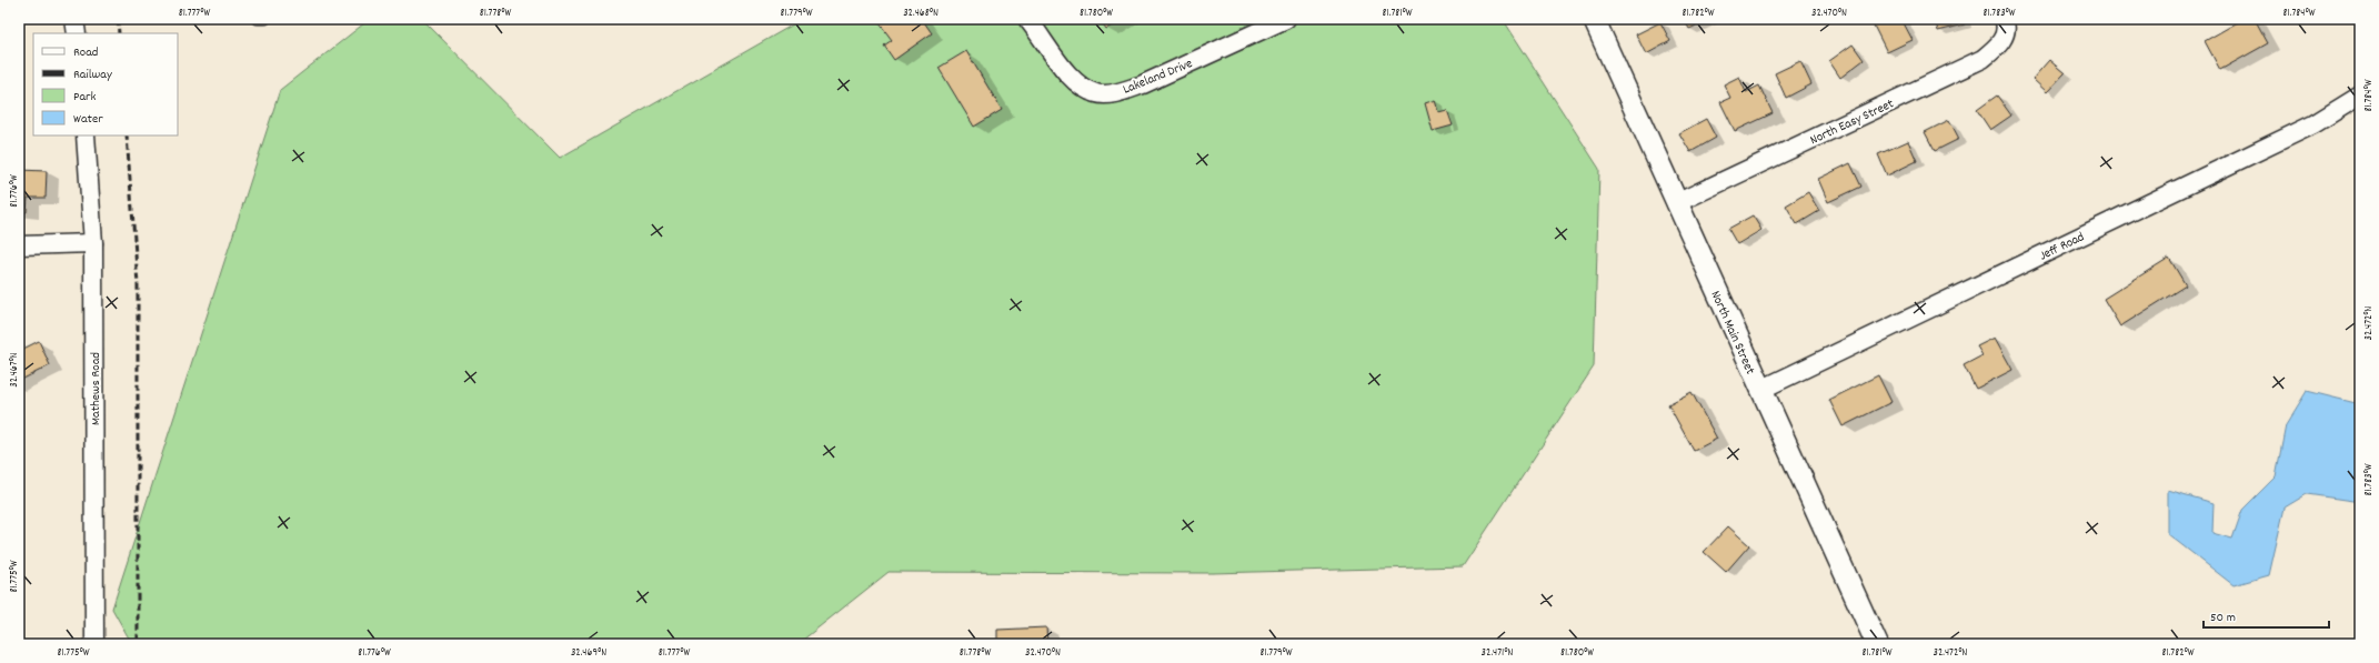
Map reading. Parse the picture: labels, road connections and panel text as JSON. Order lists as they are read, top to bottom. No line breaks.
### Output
{"streets":{"street":["Lakeland Drive","North Easy Street","Jeff Road","North Main Street","Mathews Road"]},"crossings":[["North Easy Street","North Main Street"],["Jeff Road","North Main Street"]],"legend":["Road","Railway","Park","Water"],"scale_bar":"50 m","coordinates":["81.777°W","81.778°W","81.779°W","32.468°N","81.780°W","81.781°W","81.782°W","32.470°N","81.783°W","81.784°W","81.776°W","32.472°N","32.467°N","81.775°W","32.469°N","32.471°N"]}
